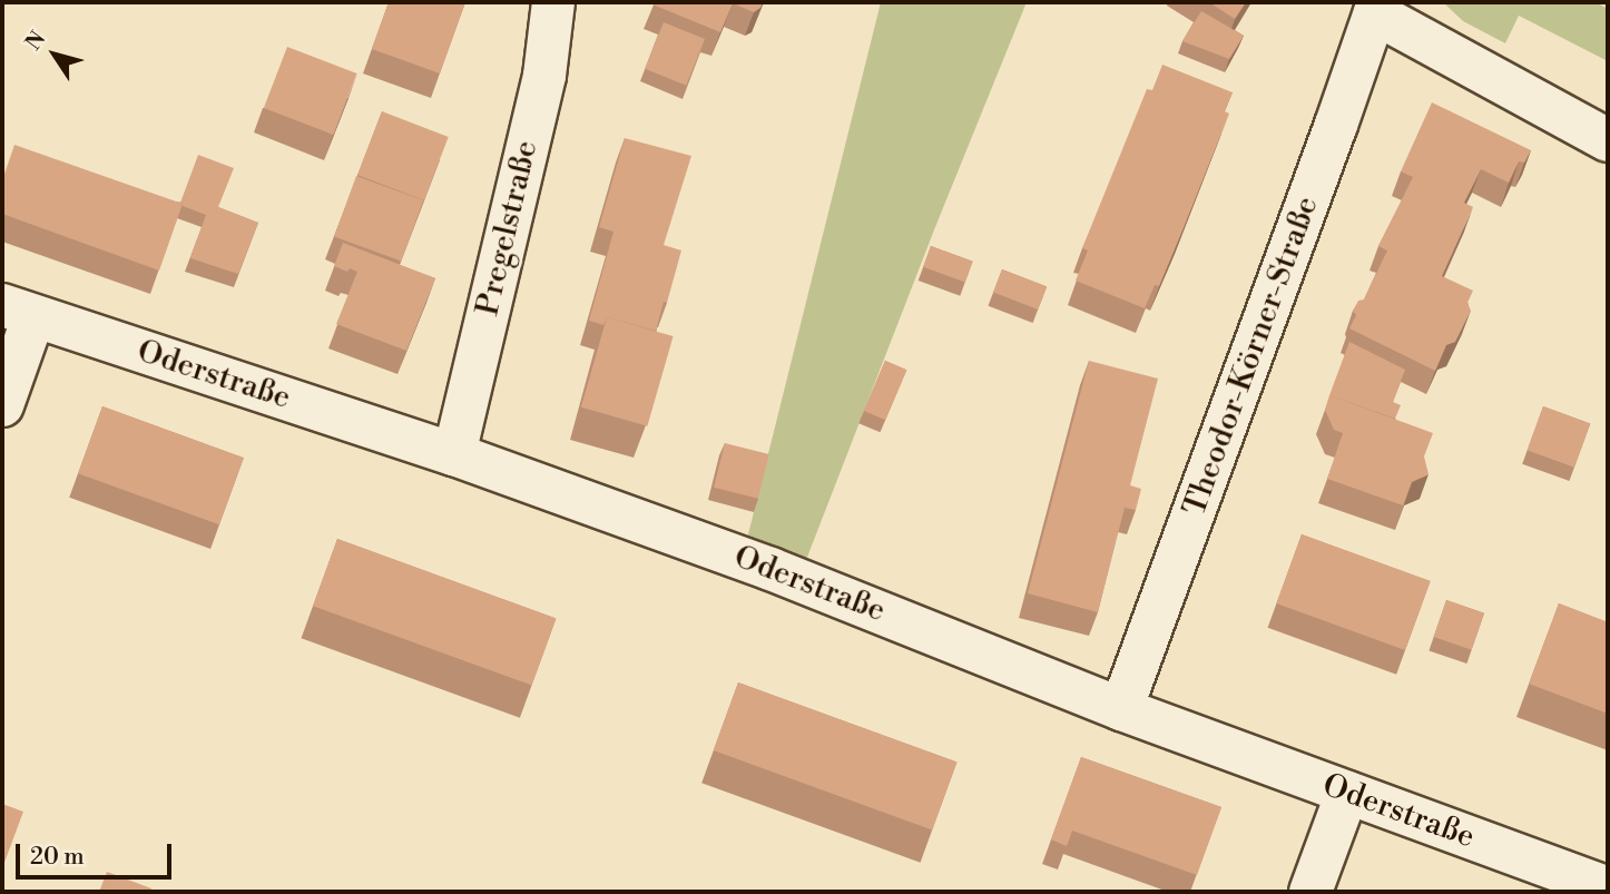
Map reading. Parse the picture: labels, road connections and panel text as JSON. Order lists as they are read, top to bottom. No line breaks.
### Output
{"streets":{"street":["Pregelstraße","Theodor-Körner-Straße","Oderstraße"]},"crossings":[["Pregelstraße","Oderstraße"],["Theodor-Körner-Straße","Oderstraße"]],"scale_bar":"20 m","north":"top left"}
